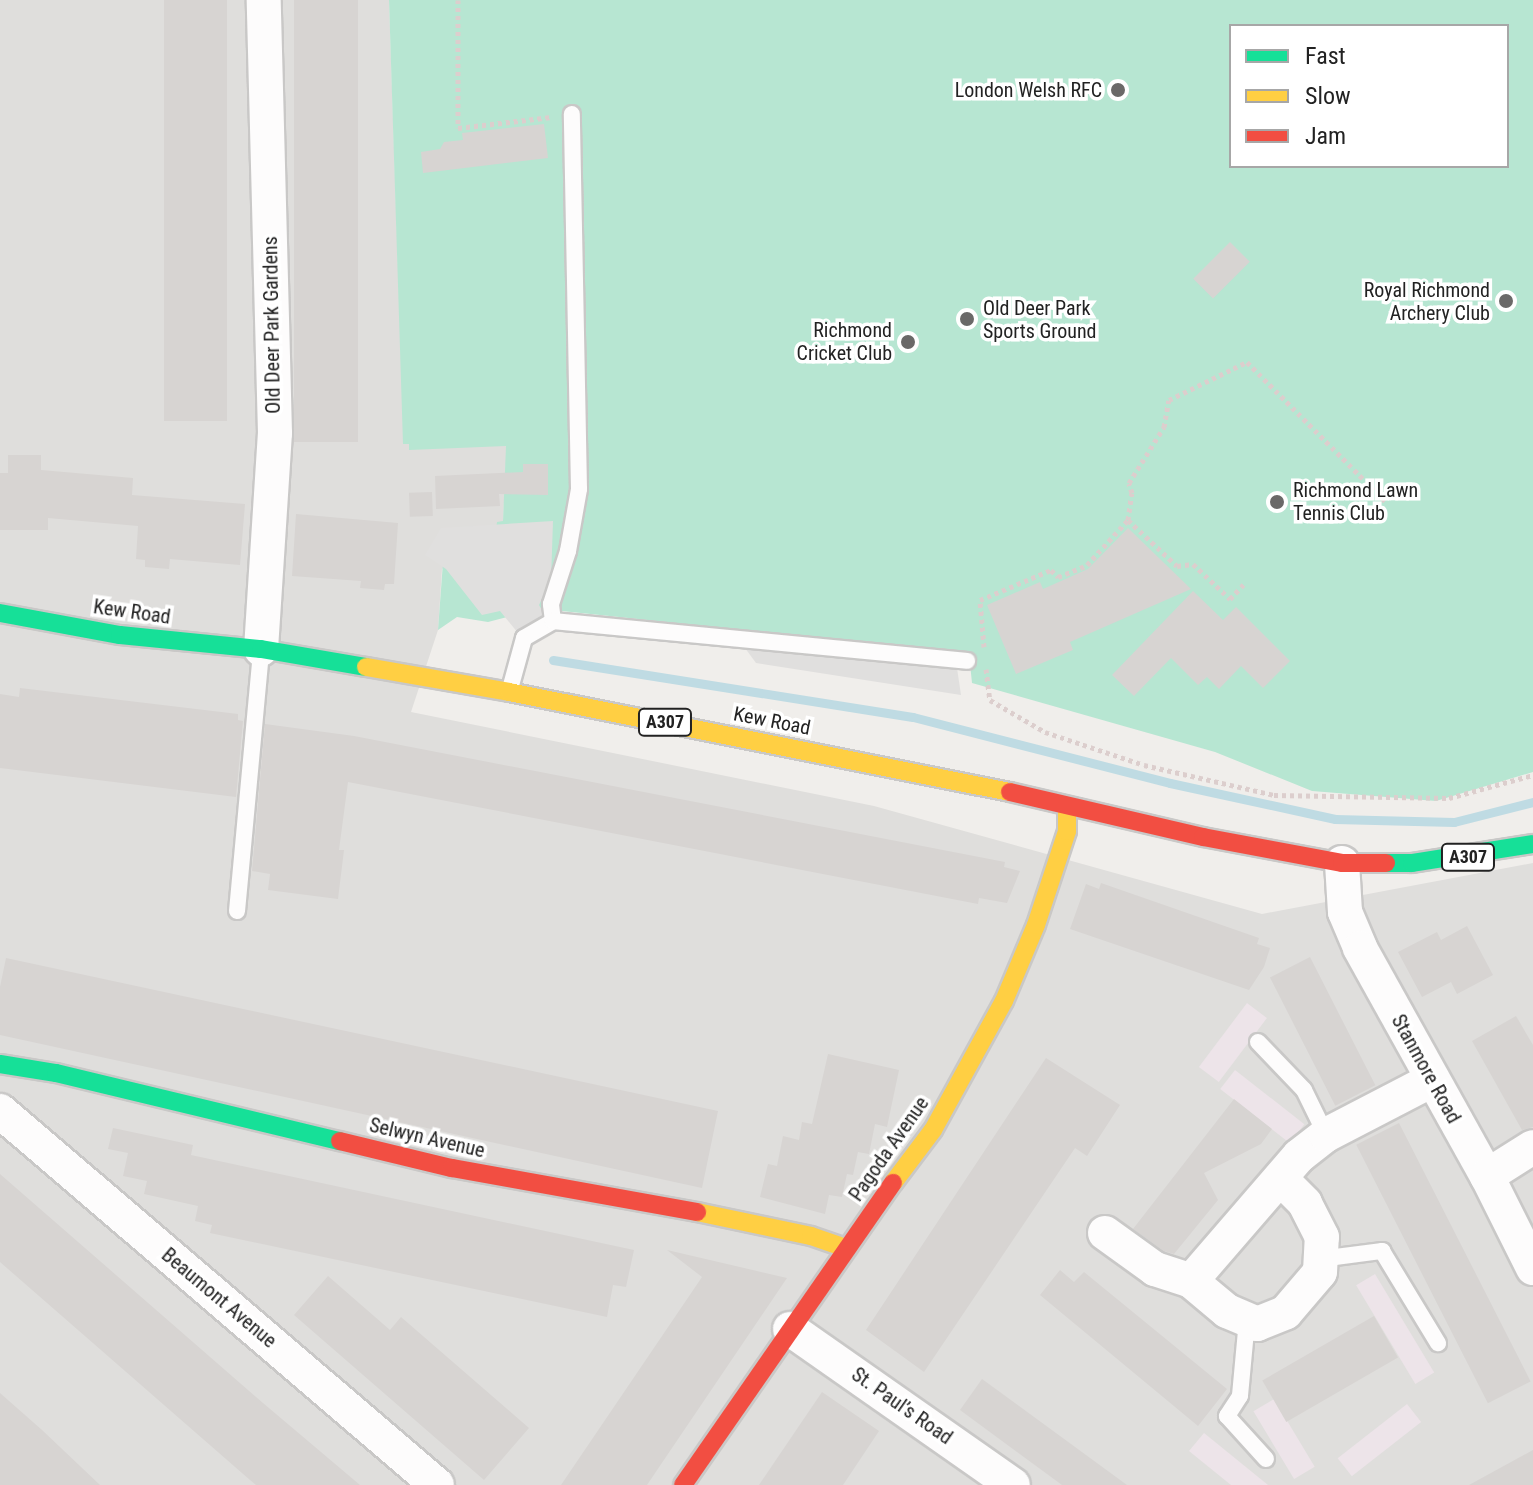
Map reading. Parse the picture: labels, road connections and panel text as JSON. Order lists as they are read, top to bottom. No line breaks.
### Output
{"streets":{"street":["Old Deer Park Gardens","Kew Road","A307","Stanmore Road","Selwyn Avenue","Pagoda Avenue","Beaumont Avenue","St. Paul’s Road"]},"crossings":[["Old Deer Park Gardens","Kew Road"],["Kew Road","Stanmore Road"],["Kew Road","Pagoda Avenue"],["Selwyn Avenue","Pagoda Avenue"],["Pagoda Avenue","St. Paul’s Road"]],"places":["London Welsh RFC","Royal Richmond Archery Club","Old Deer Park Sports Ground","Richmond Cricket Club","Richmond Lawn Tennis Club"],"legend":["Fast","Slow","Jam"]}
